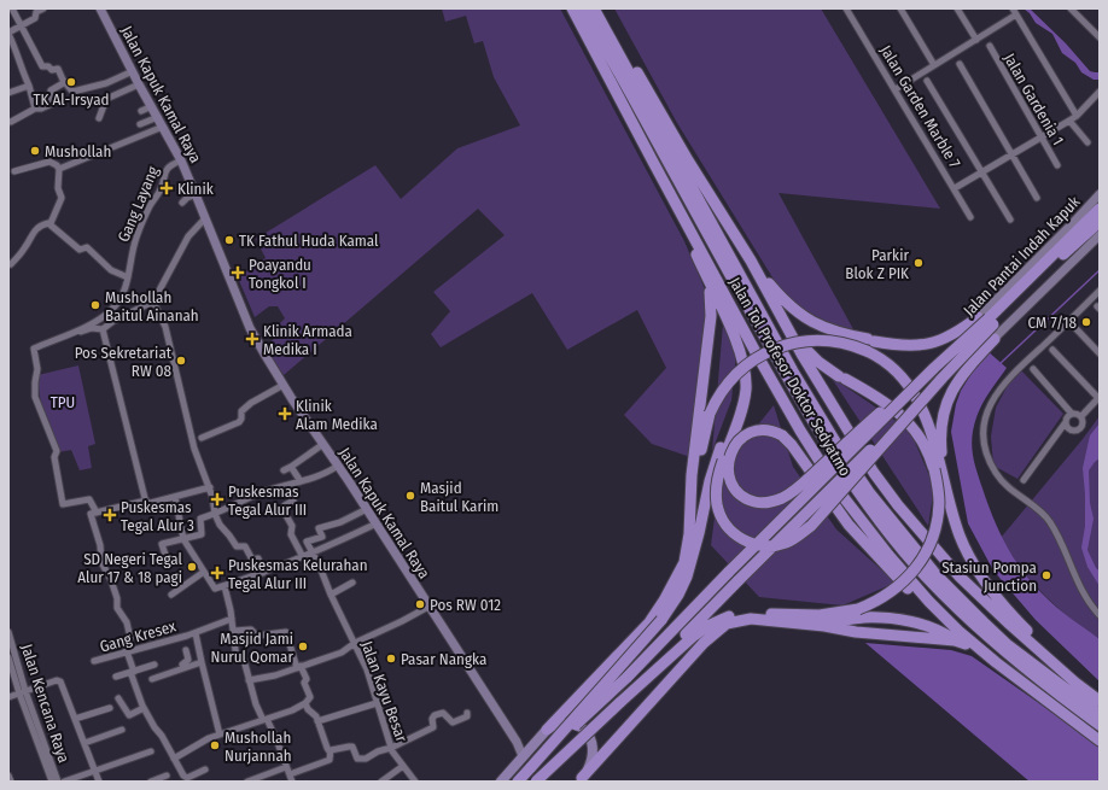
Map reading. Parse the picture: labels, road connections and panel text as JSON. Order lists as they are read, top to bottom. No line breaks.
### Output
{"streets":{"highway":["Jalan Tol Profesor Doktor Sedyatmo"],"main road":["Jalan Kapuk Kamal Raya","Jalan Pantai Indah Kapuk"],"street":["Jalan Gardenia 1","Jalan Garden Marble 7","Gang Layang","Gang Kresex","Jalan Kayu Besar","Jalan Kencana Raya"]},"crossings":[["Jalan Kapuk Kamal Raya","Gang Layang"]],"parks":["TPU"],"places":{"other":["TK Al-Irsyad","Mushollah","TK Fathul Huda Kamal","Parkir Blok Z PIK","Mushollah Baitul Ainanah","CM 7/18","Pos Sekretariat RW 08","Masjid Baitul Karim","SD Negeri Tegal Alur 17 & 18 pagi","Stasiun Pompa Junction","Pos RW 012","Masjid Jami Nurul Qomar","Pasar Nangka","Mushollah Nurjannah"],"health":["Klinik","Poayandu Tongkol I","Klinik Armada Medika I","Klinik Alam Medika","Puskesmas Tegal Alur III","Puskesmas Tegal Alur 3","Puskesmas Kelurahan Tegal Alur III"]}}
